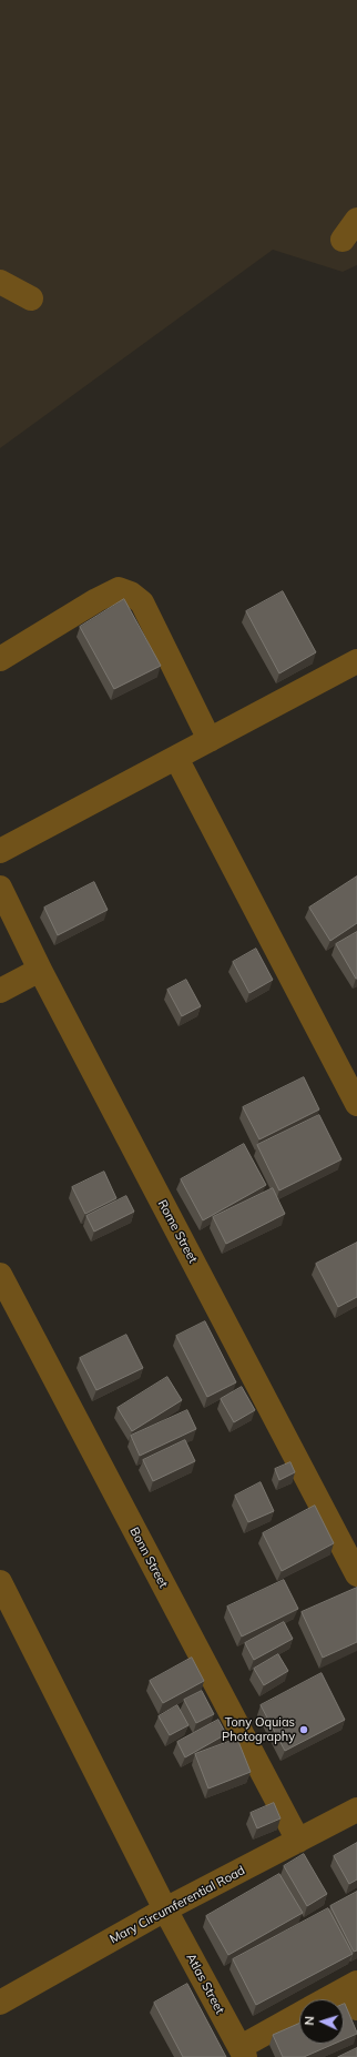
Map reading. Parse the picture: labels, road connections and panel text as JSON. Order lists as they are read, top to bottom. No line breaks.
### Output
{"streets":{"street":["Rome Street","Bonn Street","Mary Circumferential Road","Atlas Street"]},"crossings":[["Bonn Street","Mary Circumferential Road"],["Mary Circumferential Road","Atlas Street"]],"places":["Tony Oquias Photography"],"north":"left"}
